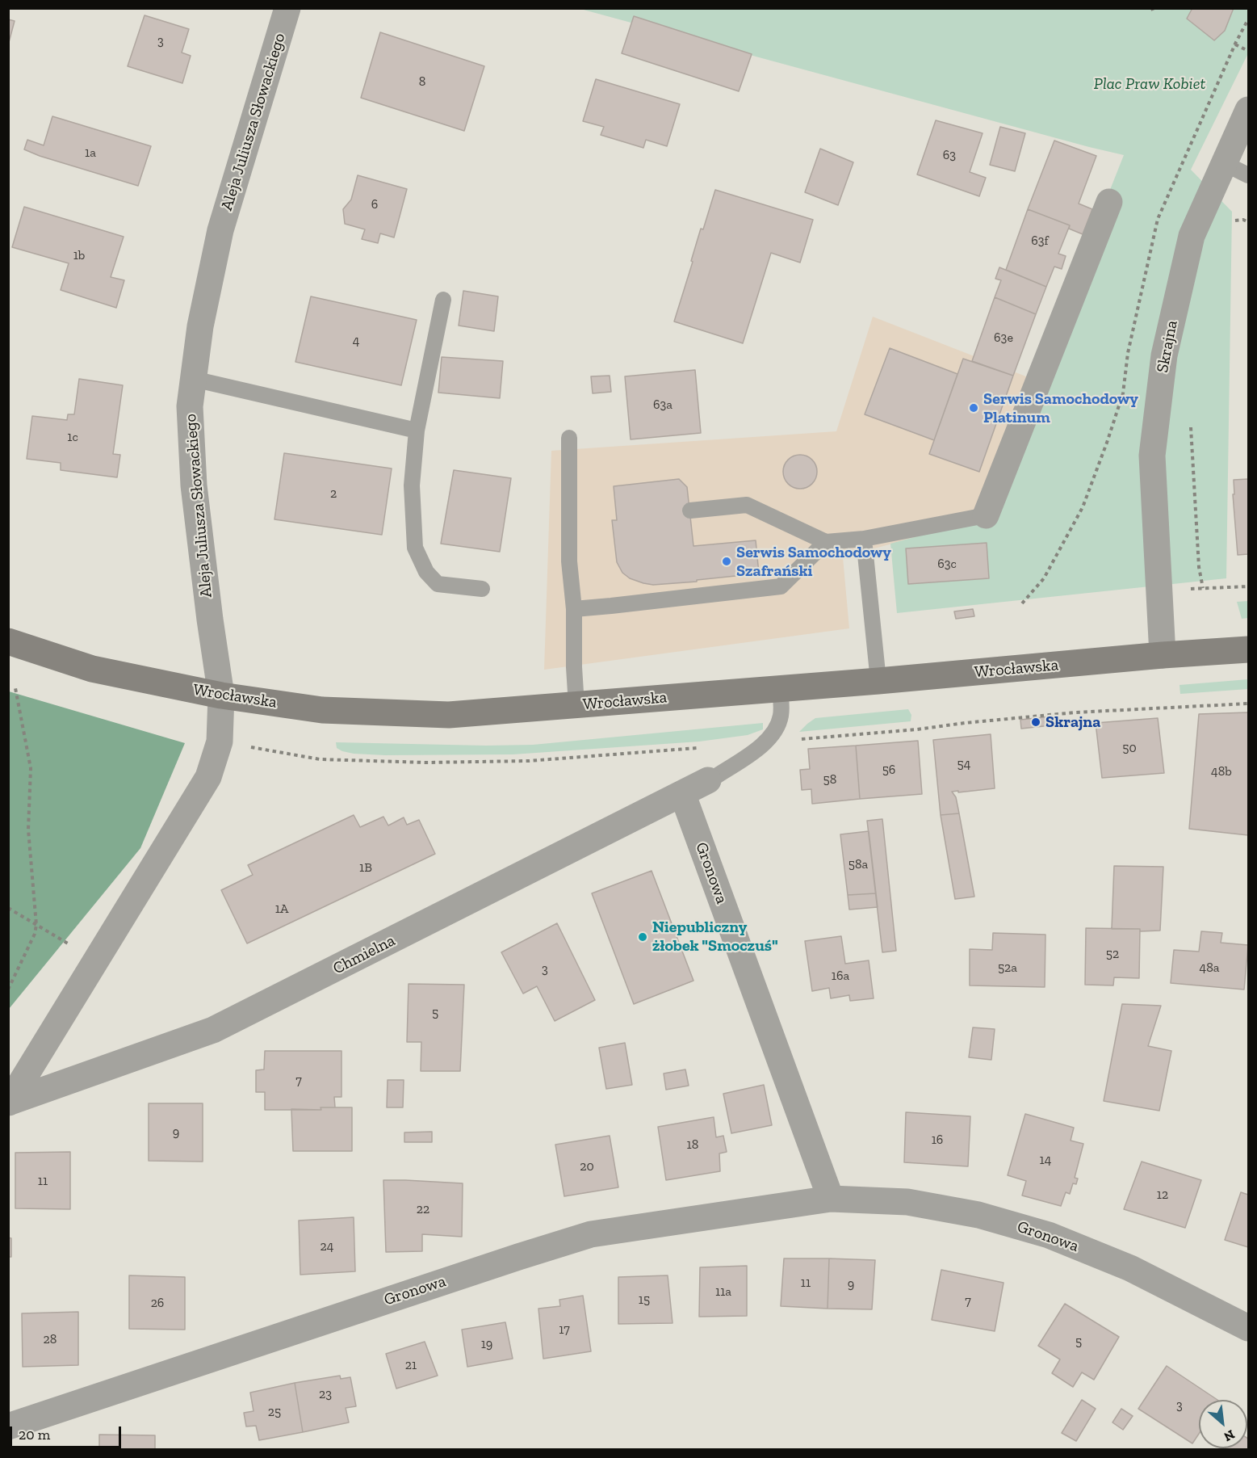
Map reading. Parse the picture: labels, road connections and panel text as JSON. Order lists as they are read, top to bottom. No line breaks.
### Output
{"streets":{"main road":["Wrocławska"],"street":["Aleja Juliusza Słowackiego","Skrajna","Gronowa","Chmielna"]},"crossings":[["Aleja Juliusza Słowackiego","Wrocławska"],["Aleja Juliusza Słowackiego","Chmielna"],["Skrajna","Wrocławska"],["Wrocławska","Chmielna"],["Gronowa","Chmielna"]],"parks":["Plac Praw Kobiet"],"places":["Serwis Samochodowy Platinum","Serwis Samochodowy Szafrański","Skrajna","Niepubliczny żłobek \"Smoczuś\""],"house_numbers":["3","8","1a","63","6","63f","1b","63e","4","63a","1c","2","63c","50","54","56","48b","58","58a","1B","1A","52","52a","48a","3","16a","5","7","9","16","18","14","20","11","12","22","24","11","9","11a","15","7","26","17","28","5","19","21","23","3","25"],"scale_bar":"20 m","north":"bottom right"}
